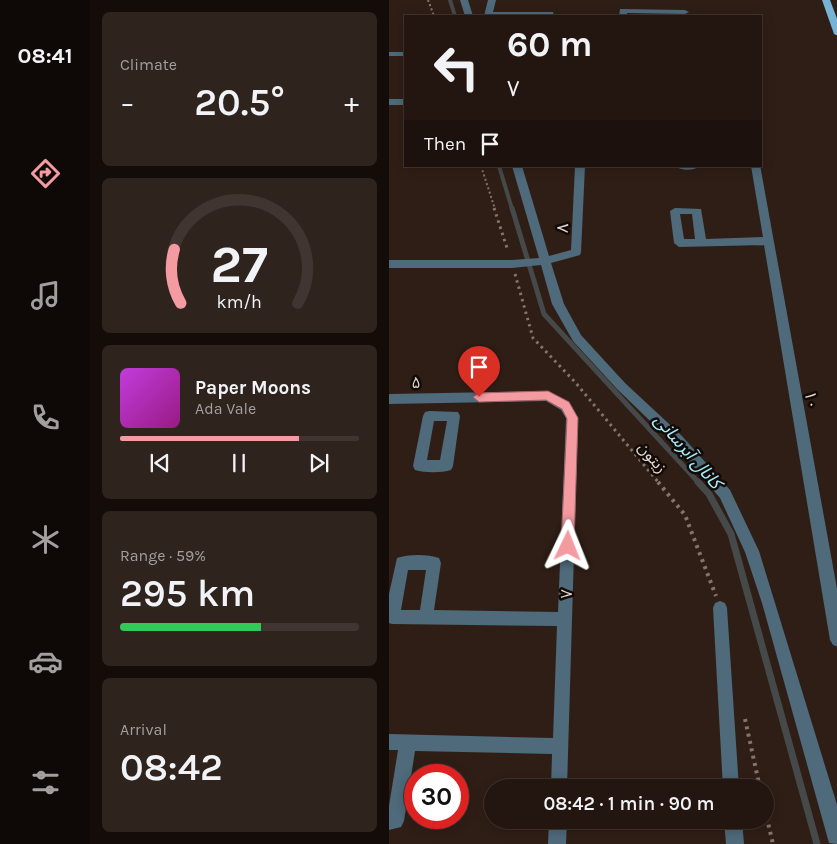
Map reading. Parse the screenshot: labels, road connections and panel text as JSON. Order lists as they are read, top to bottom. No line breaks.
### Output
{"streets":{"street":["۸","۵","۱۰","۷"],"path":["زیتون"]},"crossings":[["۵","۷"]],"water":["کانال آبرسانی"],"page":{"tabs":"08:41","tile":["Climate",["Range · 59%","295 km"],["Arrival","08:42"]],"turn":["60 m","۷"],"heat":["−","20.5°","+"],"then":"Then","song":["Paper Moons","Ada Vale"],"limit":"30","trip":"08:42 · 1 min · 90 m","gauge":["27","km/h"]}}
